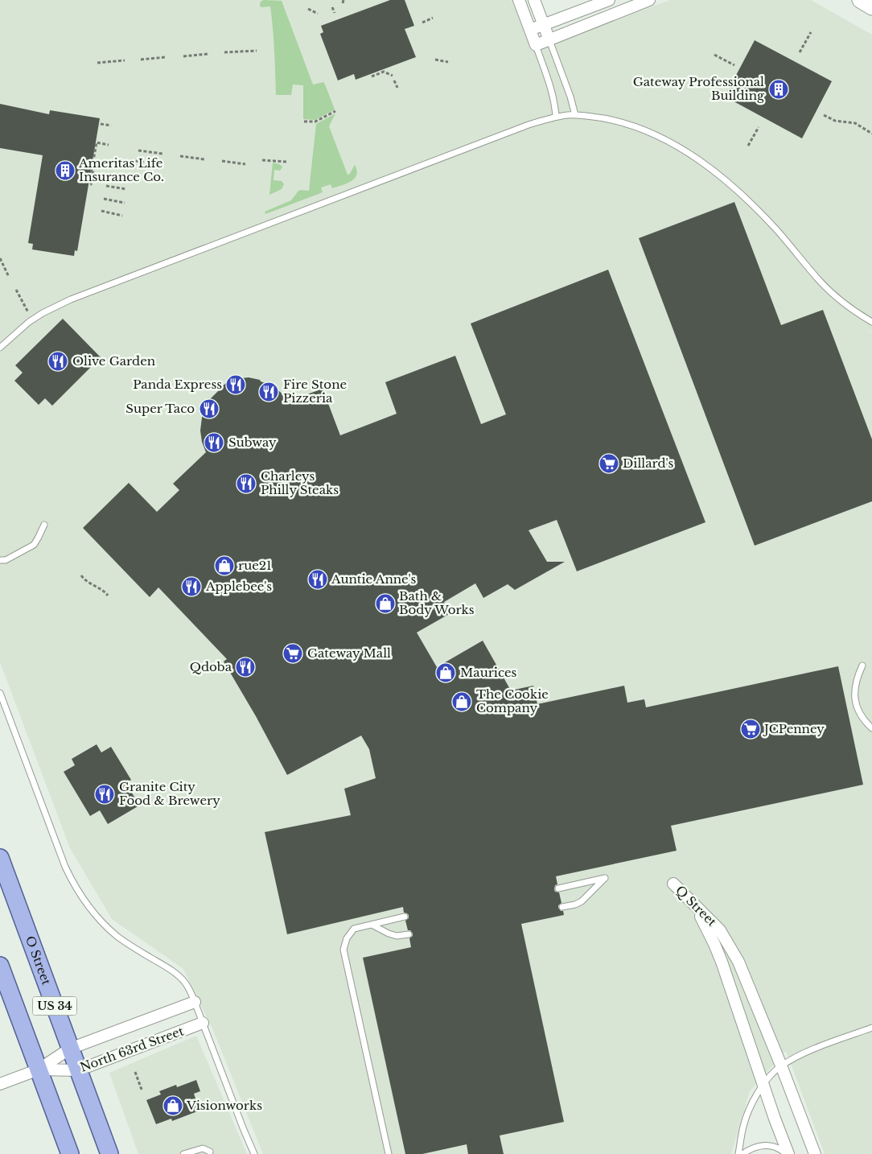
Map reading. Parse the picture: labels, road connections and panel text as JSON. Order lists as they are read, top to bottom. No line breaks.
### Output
{"streets":{"main road":["O Street","US 34"],"street":["Q Street","North 63rd Street"]},"crossings":[["O Street","North 63rd Street"],["US 34","North 63rd Street"]],"places":{"building":["Gateway Professional Building","Ameritas Life Insurance Co."],"restaurant":["Olive Garden","Panda Express","Fire Stone Pizzeria","Super Taco","Subway","Charleys Philly Steaks","Auntie Anne's","Applebee's","Qdoba","Granite City Food & Brewery"],"supermarket":["Dillard's","Gateway Mall","JCPenney"],"shop":["rue21","Bath & Body Works","Maurices","The Cookie Company","Visionworks"]}}
